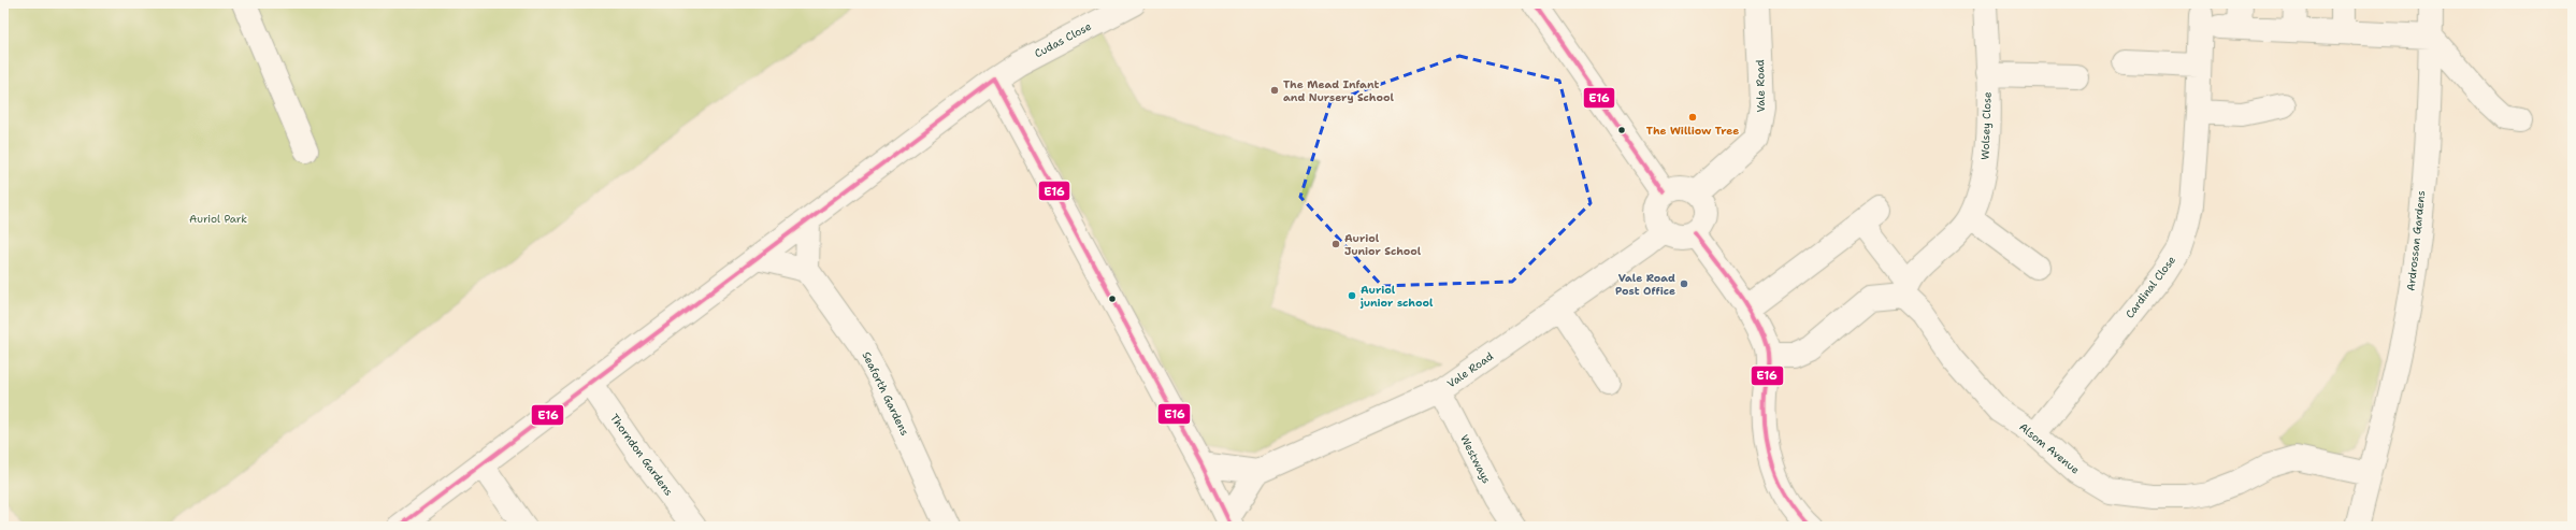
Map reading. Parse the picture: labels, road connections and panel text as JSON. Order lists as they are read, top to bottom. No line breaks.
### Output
{"streets":{"street":["Cudas Close","Vale Road","Wolsey Close","Ardrossan Gardens","Cardinal Close","Seaforth Gardens","Alsom Avenue","Thorndon Gardens","Westways"]},"crossings":[["Vale Road","Westways"],["Wolsey Close","Alsom Avenue"],["Ardrossan Gardens","Alsom Avenue"],["Cardinal Close","Alsom Avenue"]],"parks":["Auriol Park"],"places":["The Mead Infant and Nursery School","The Williow Tree","Auriol Junior School","Vale Road Post Office","Auriol junior school"],"lines":["transit line E16"]}
